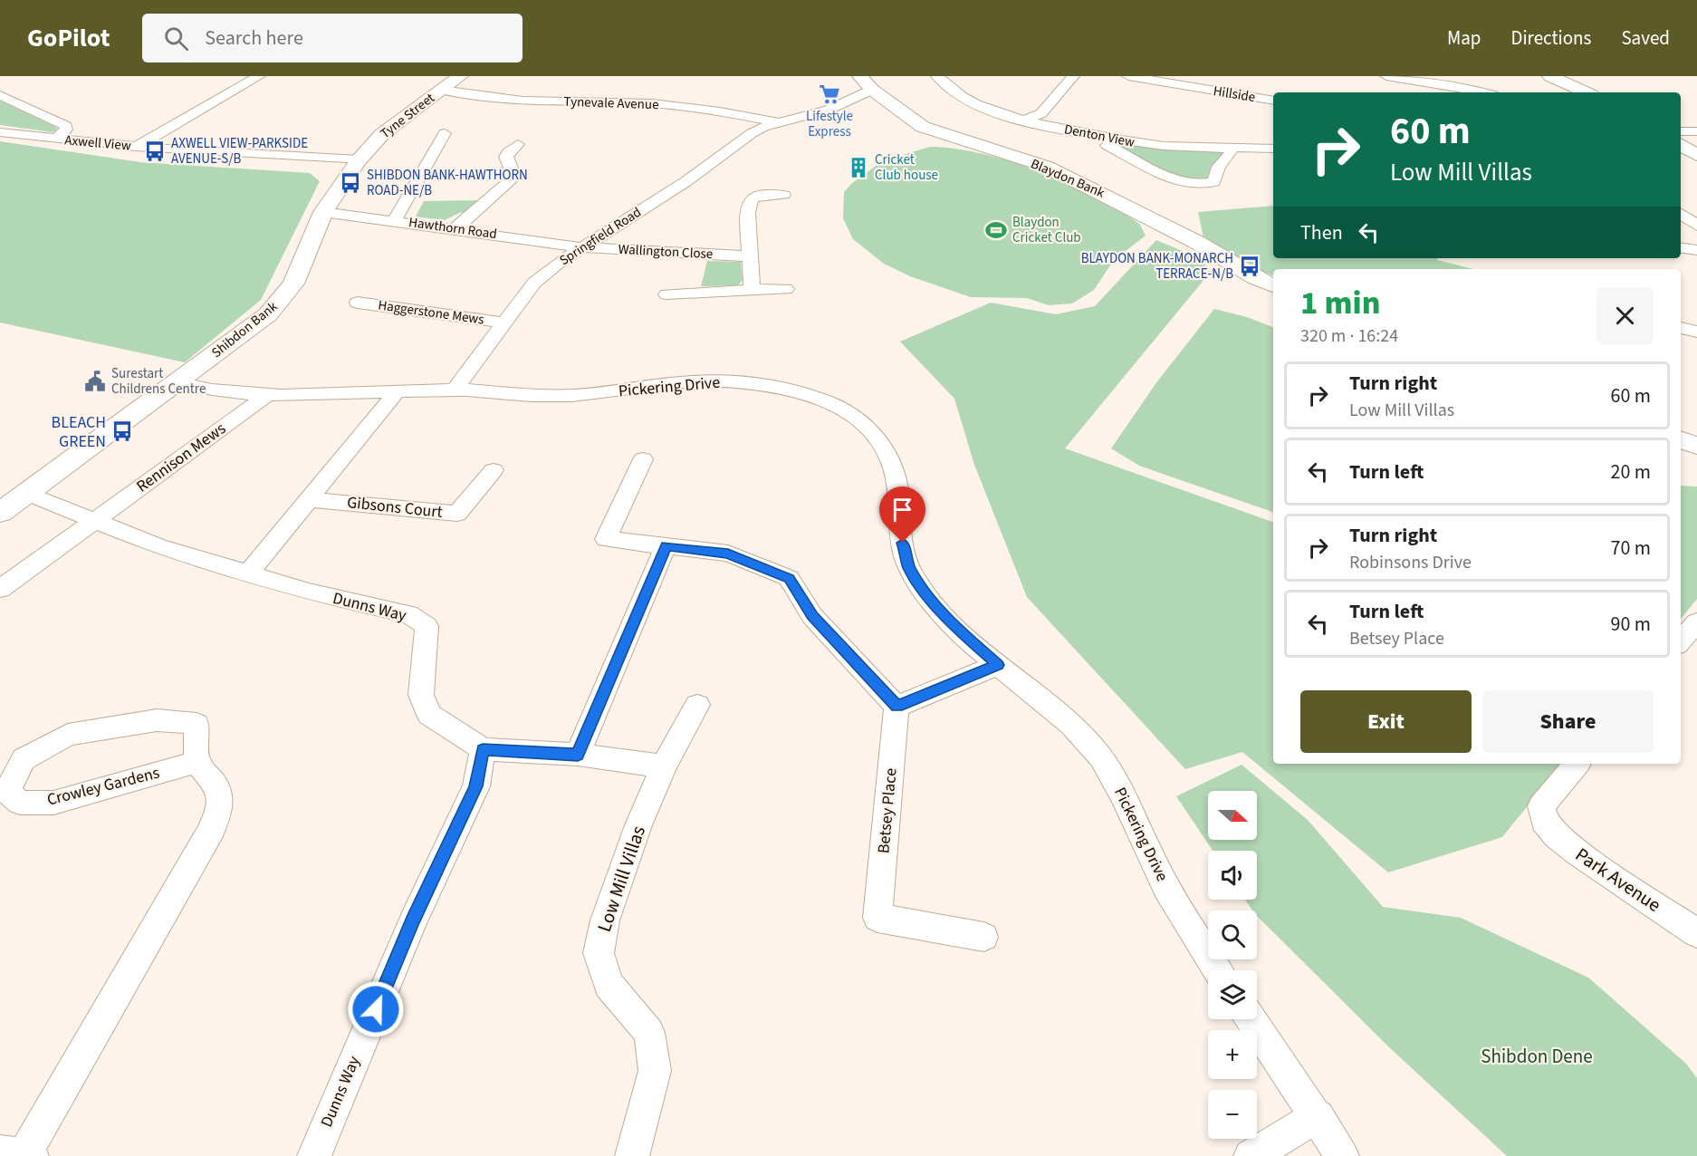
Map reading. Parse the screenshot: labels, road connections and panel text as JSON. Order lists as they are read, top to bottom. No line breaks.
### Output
{"streets":{"street":["Hillside","Tynevale Avenue","Tyne Street","Denton View","Axwell View","Blaydon Bank","Hawthorn Road","Springfield Road","Wallington Close","Haggerstone Mews","Shibdon Bank","Pickering Drive","Rennison Mews","Gibsons Court","Dunns Way","Crowley Gardens","Betsey Place","Low Mill Villas","Park Avenue"]},"crossings":[["Tynevale Avenue","Tyne Street"],["Tynevale Avenue","Springfield Road"],["Tyne Street","Axwell View"],["Tyne Street","Shibdon Bank"],["Axwell View","Shibdon Bank"],["Hawthorn Road","Springfield Road"],["Hawthorn Road","Wallington Close"],["Hawthorn Road","Shibdon Bank"],["Springfield Road","Wallington Close"],["Springfield Road","Haggerstone Mews"],["Springfield Road","Pickering Drive"],["Shibdon Bank","Pickering Drive"],["Shibdon Bank","Dunns Way"],["Pickering Drive","Rennison Mews"],["Rennison Mews","Dunns Way"]],"parks":["Shibdon Dene"],"places":{"supermarket":["Lifestyle Express"],"bus stop":["AXWELL VIEW-PARKSIDE AVENUE-S/B","SHIBDON BANK-HAWTHORN ROAD-NE/B","BLAYDON BANK-MONARCH TERRACE-N/B","BLEACH GREEN"],"building":["Cricket Club house"],"sports":["Blaydon Cricket Club"],"public building":["Surestart Childrens Centre"]},"north":"right","page":{"header":"GoPilot","search":"Search here","nav":["Map","Directions","Saved"],"turn":["60 m","Low Mill Villas"],"then":"Then","heading":["1 min","320 m · 16:24"],"list":[{"name":"Turn right","note":"Low Mill Villas","value":"60 m"},{"name":"Turn left","value":"20 m"},{"name":"Turn right","note":"Robinsons Drive","value":"70 m"},{"name":"Turn left","note":"Betsey Place","value":"90 m"}],"buttons":["Exit","Share"],"map_buttons":["+","−"]}}
